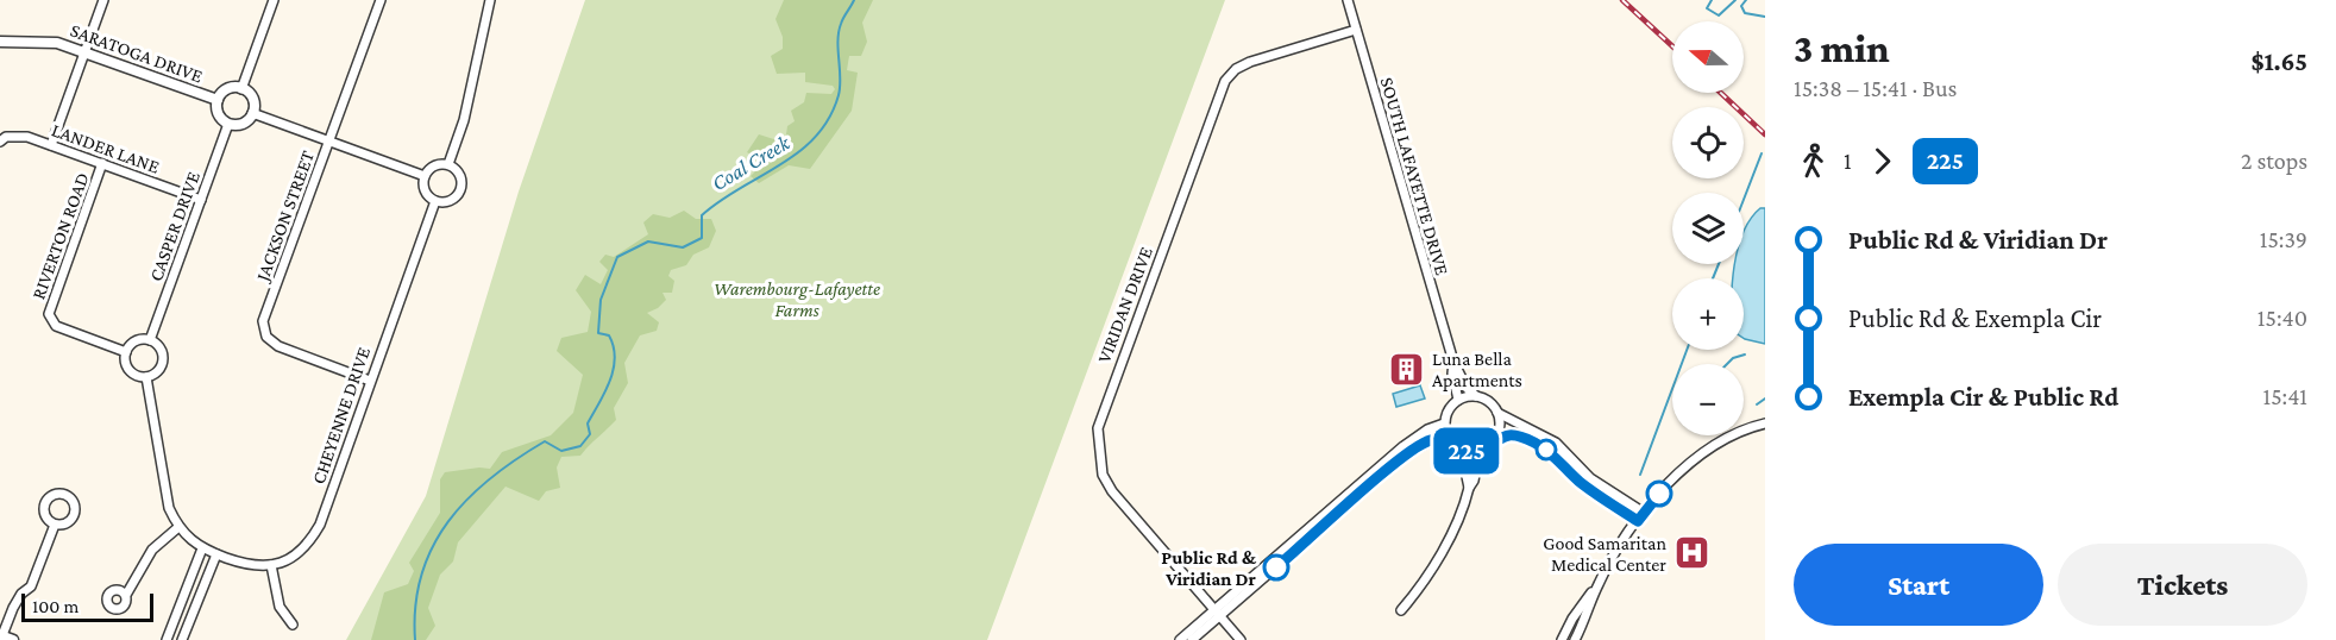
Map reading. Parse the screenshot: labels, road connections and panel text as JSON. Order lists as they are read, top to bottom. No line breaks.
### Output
{"streets":{"street":["SARATOGA DRIVE","LANDER LANE","SOUTH LAFAYETTE DRIVE","JACKSON STREET","CASPER DRIVE","RIVERTON ROAD","VIRIDAN DRIVE","CHEYENNE DRIVE"]},"crossings":[["SARATOGA DRIVE","CASPER DRIVE"],["LANDER LANE","CASPER DRIVE"],["LANDER LANE","RIVERTON ROAD"],["SOUTH LAFAYETTE DRIVE","VIRIDAN DRIVE"],["JACKSON STREET","CHEYENNE DRIVE"],["CASPER DRIVE","RIVERTON ROAD"]],"water":["Coal Creek"],"parks":["Warembourg-Lafayette Farms"],"places":{"building":["Luna Bella Apartments"],"hospital":["Good Samaritan Medical Center"],"other":["Public Rd & Viridian Dr"]},"lines":["bus line 225"],"scale_bar":"100 m","north":"left","page":{"on_map":"225","heading":["3 min","15:38 – 15:41 · Bus","$1.65"],"map_buttons":["+","−"],"legs":["1","225","2 stops"],"list":[{"name":"Public Rd & Viridian Dr","value":"15:39"},{"name":"Public Rd & Exempla Cir","value":"15:40"},{"name":"Exempla Cir & Public Rd","value":"15:41"}],"buttons":["Start","Tickets"],"scale":"100 m"}}
